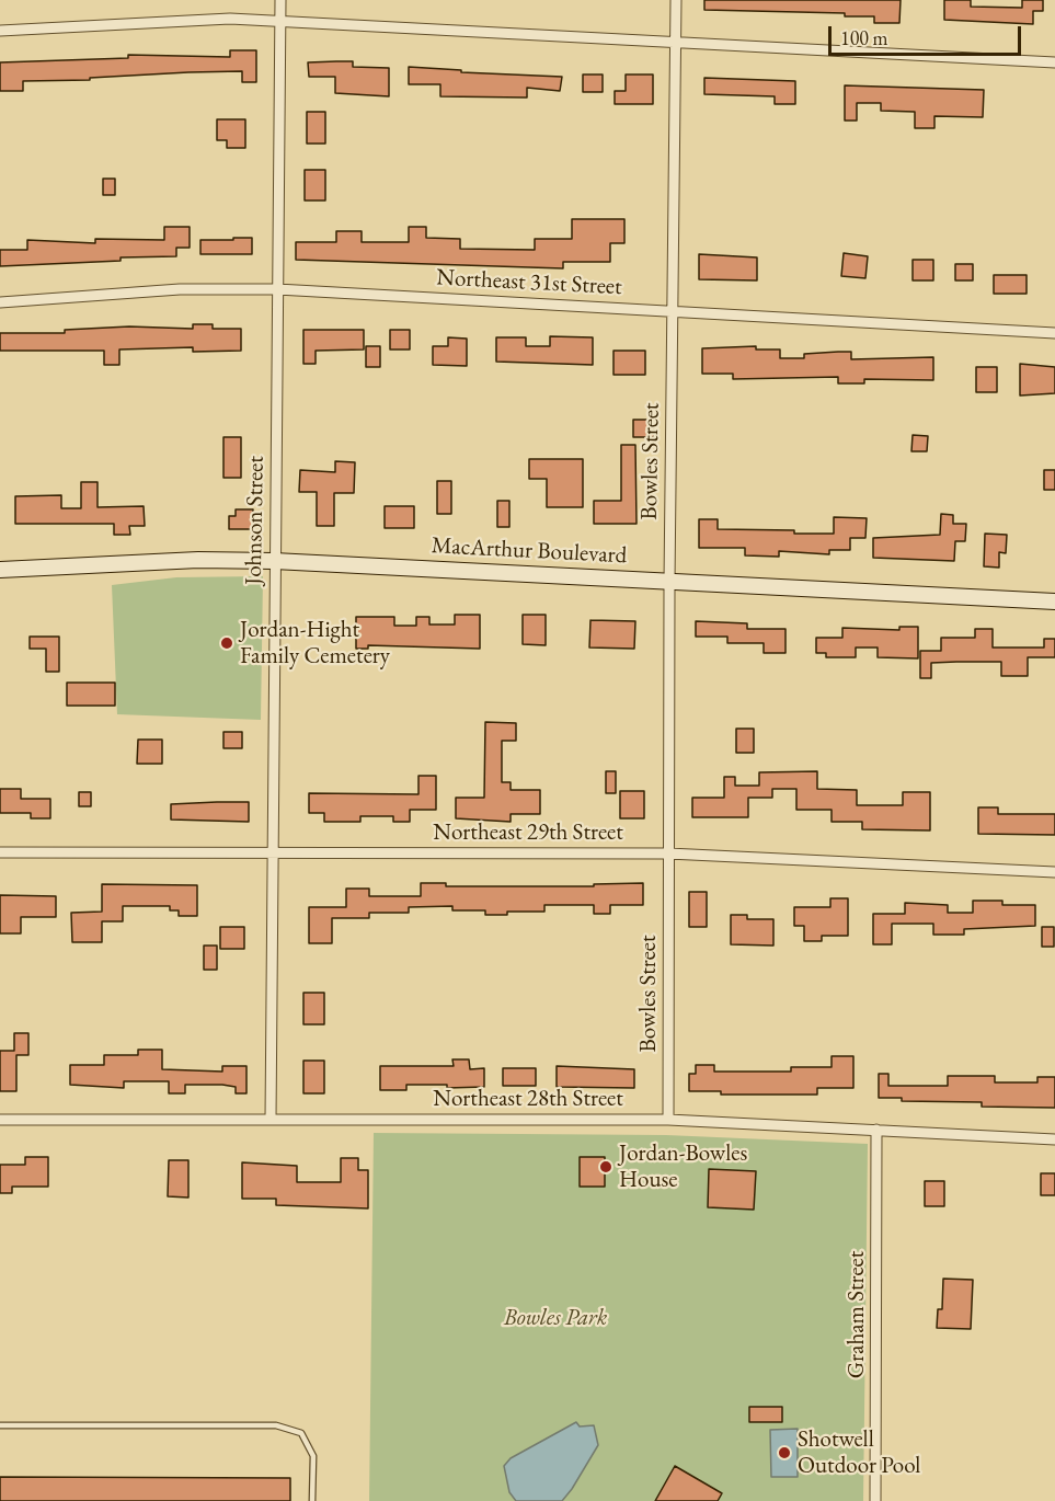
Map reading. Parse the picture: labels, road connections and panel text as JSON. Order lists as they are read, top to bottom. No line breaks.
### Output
{"streets":{"main road":["MacArthur Boulevard"],"street":["Northeast 31st Street","Bowles Street","Johnson Street","Northeast 29th Street","Northeast 28th Street","Graham Street"]},"crossings":[["Northeast 31st Street","Bowles Street"],["Northeast 31st Street","Johnson Street"],["Bowles Street","MacArthur Boulevard"],["Bowles Street","Northeast 29th Street"],["Bowles Street","Northeast 28th Street"],["Johnson Street","MacArthur Boulevard"],["Johnson Street","Northeast 29th Street"],["Johnson Street","Northeast 28th Street"],["Northeast 28th Street","Graham Street"]],"parks":["Bowles Park"],"places":["Jordan-Hight Family Cemetery","Jordan-Bowles House","Shotwell Outdoor Pool"],"scale_bar":"100 m"}
